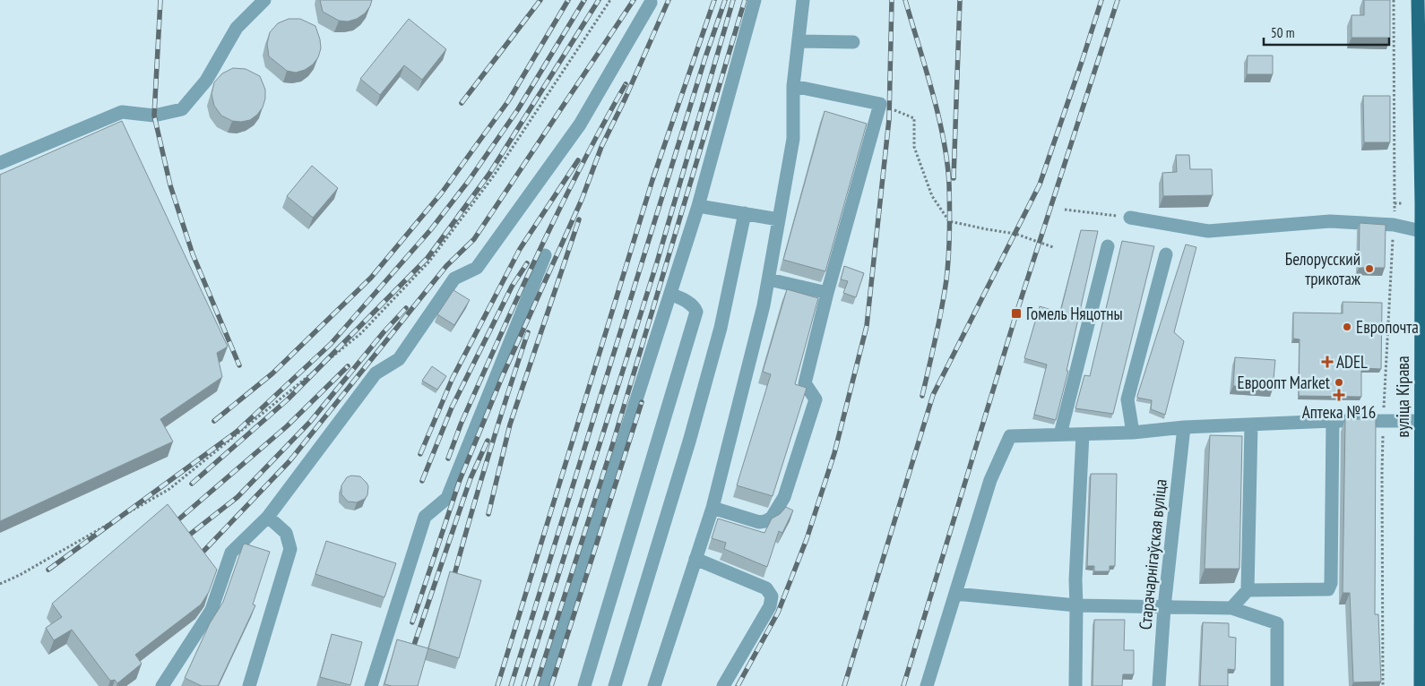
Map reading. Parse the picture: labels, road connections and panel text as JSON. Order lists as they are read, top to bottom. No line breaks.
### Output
{"streets":{"main road":["вуліца Кірава"],"street":["Старачарнігаўская вуліца"]},"places":{"other":["Белорусский трикотаж","Европочта","Евроопт Market"],"transit":["Гомель Няцотны"],"health":["ADEL","Аптека №16"]},"scale_bar":"50 m"}
